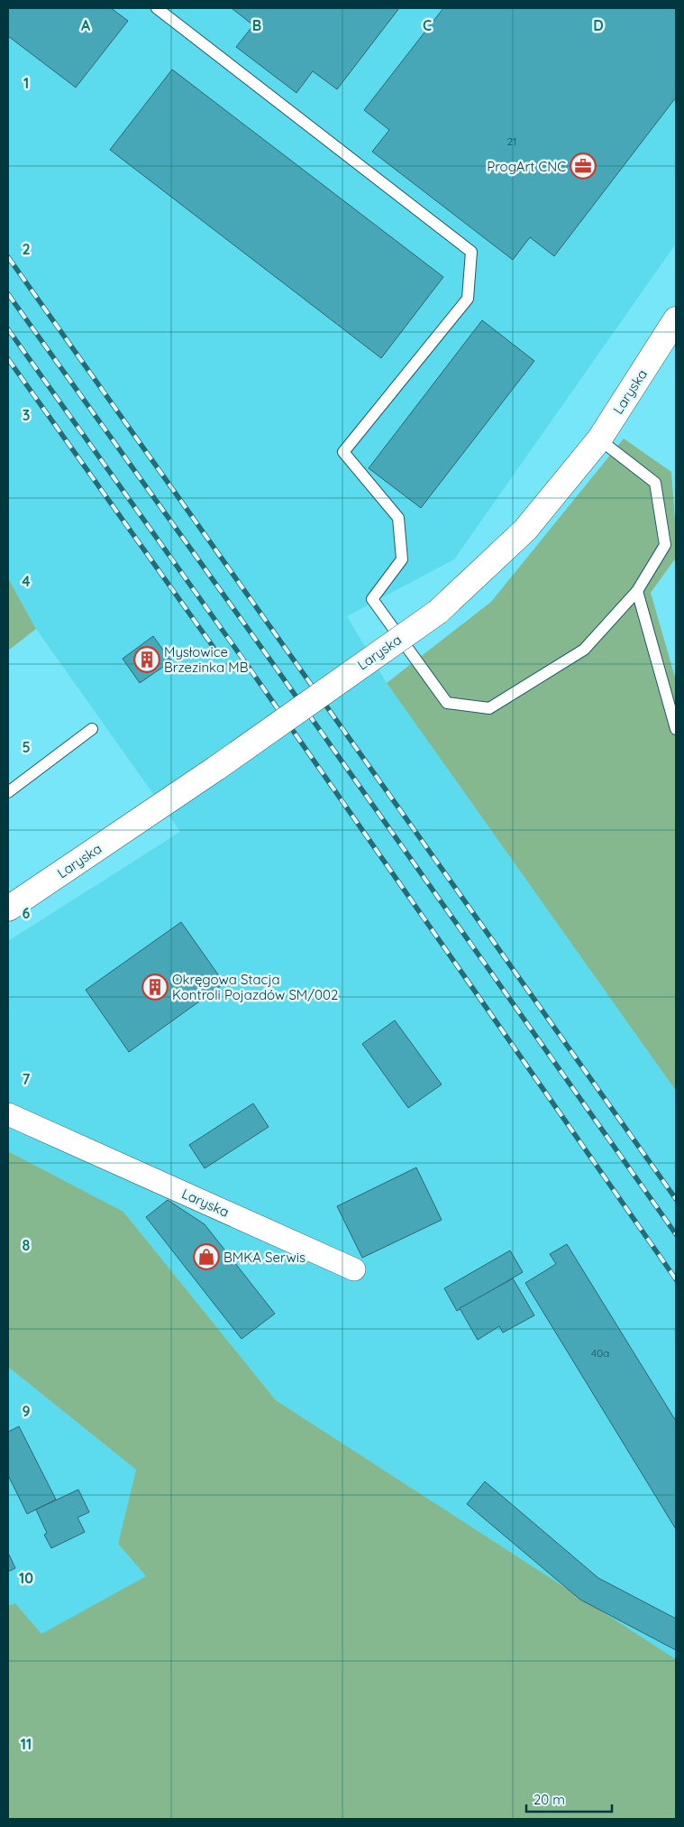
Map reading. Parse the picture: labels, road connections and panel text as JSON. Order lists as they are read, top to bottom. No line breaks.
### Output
{"streets":{"street":["Laryska"]},"places":{"office":["ProgArt CNC"],"building":["Mysłowice Brzezinka MB","Okręgowa Stacja Kontroli Pojazdów SM/002"],"shop":["BMKA Serwis"]},"house_numbers":["21","40a"],"scale_bar":"20 m","grid":{"columns":["A","B","C","D"],"rows":["1","2","3","4","5","6","7","8","9","10","11"]}}
